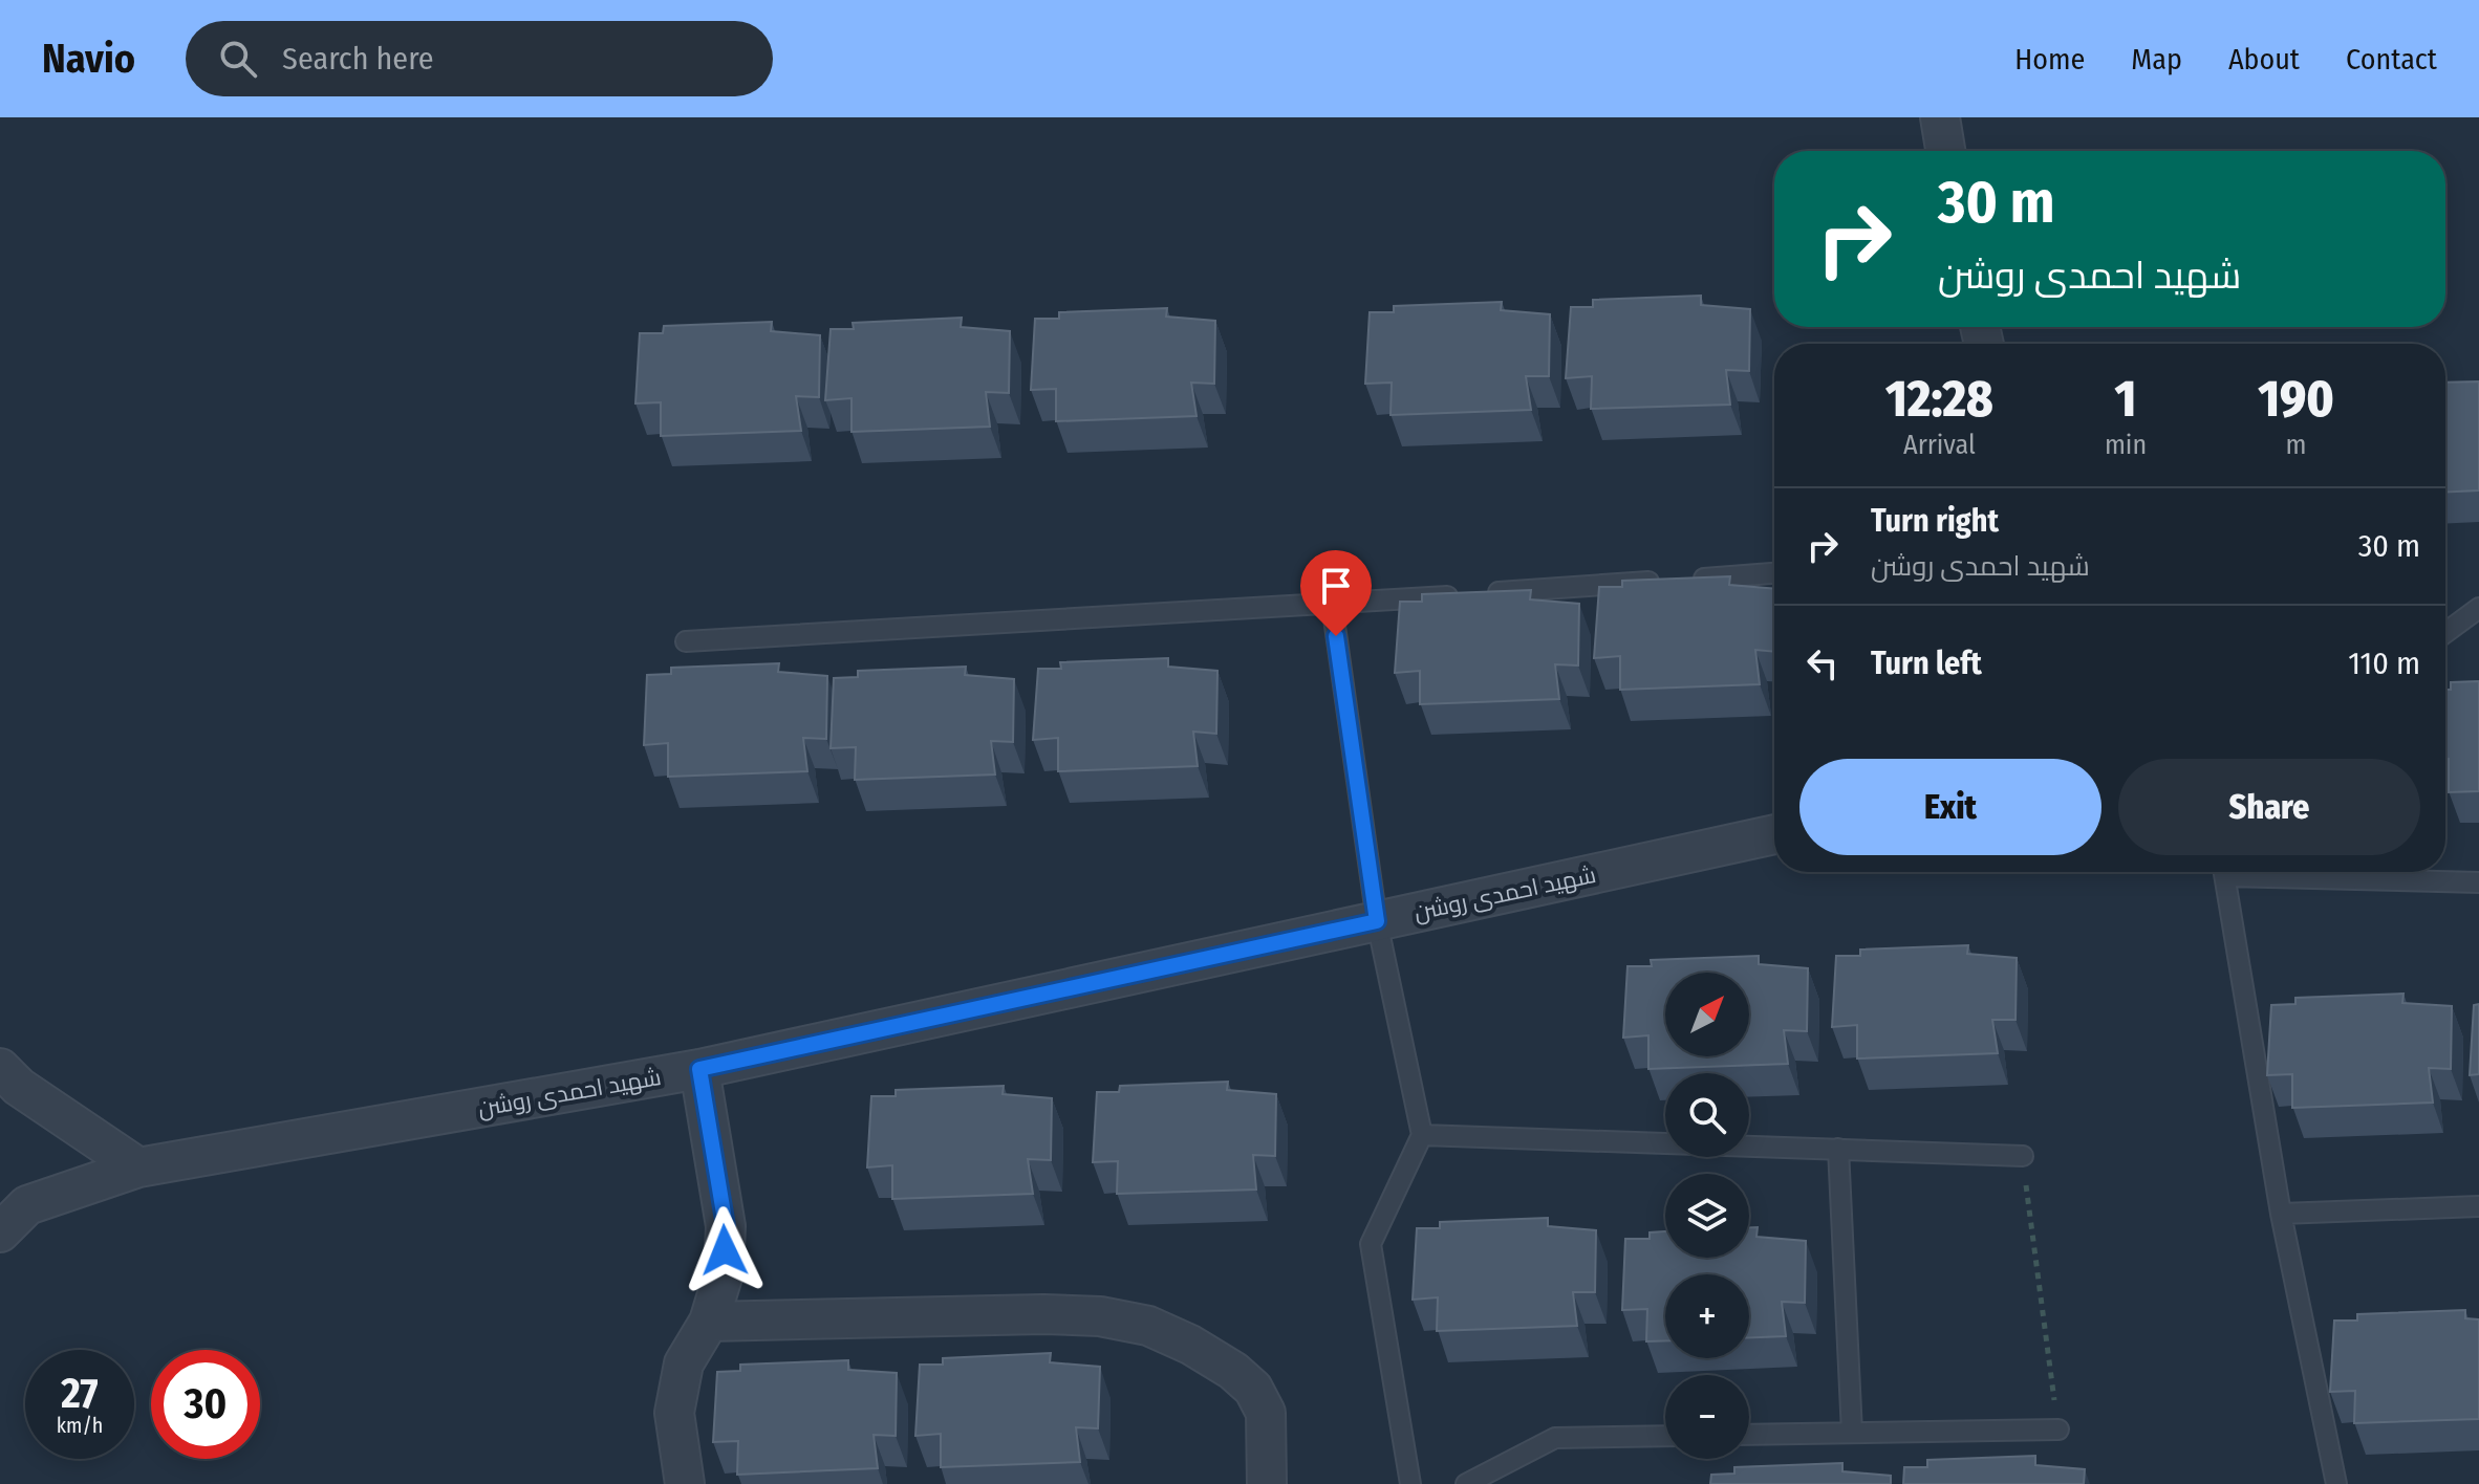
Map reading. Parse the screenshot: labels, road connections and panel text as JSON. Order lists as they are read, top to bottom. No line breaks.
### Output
{"streets":{"street":["شهید احمدی روشن"]},"north":"top right","page":{"header":"Navio","search":"Search here","nav":["Home","Map","About","Contact"],"turn":["30 m","شهید احمدی روشن"],"eta":["12:28","Arrival","1","min","190","m"],"list":[{"name":"Turn right","note":"شهید احمدی روشن","value":"30 m"},{"name":"Turn left","value":"110 m"}],"buttons":["Exit","Share"],"map_buttons":["+","−"],"speed":"27 km/h","limit":"30"}}
